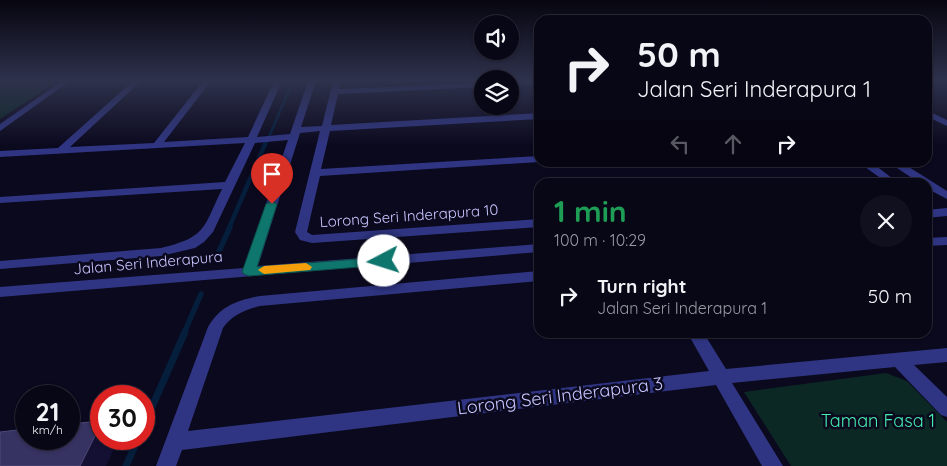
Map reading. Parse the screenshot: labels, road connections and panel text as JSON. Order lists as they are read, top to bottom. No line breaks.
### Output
{"streets":{"street":["Lorong Seri Inderapura 10","Jalan Seri Inderapura","Lorong Seri Inderapura 3"]},"parks":["Taman Fasa 1"],"page":{"turn":["50 m","Jalan Seri Inderapura 1"],"heading":["1 min","100 m · 10:29"],"list":[{"name":"Turn right","note":"Jalan Seri Inderapura 1","value":"50 m"}],"speed":"21 km/h","limit":"30"}}
